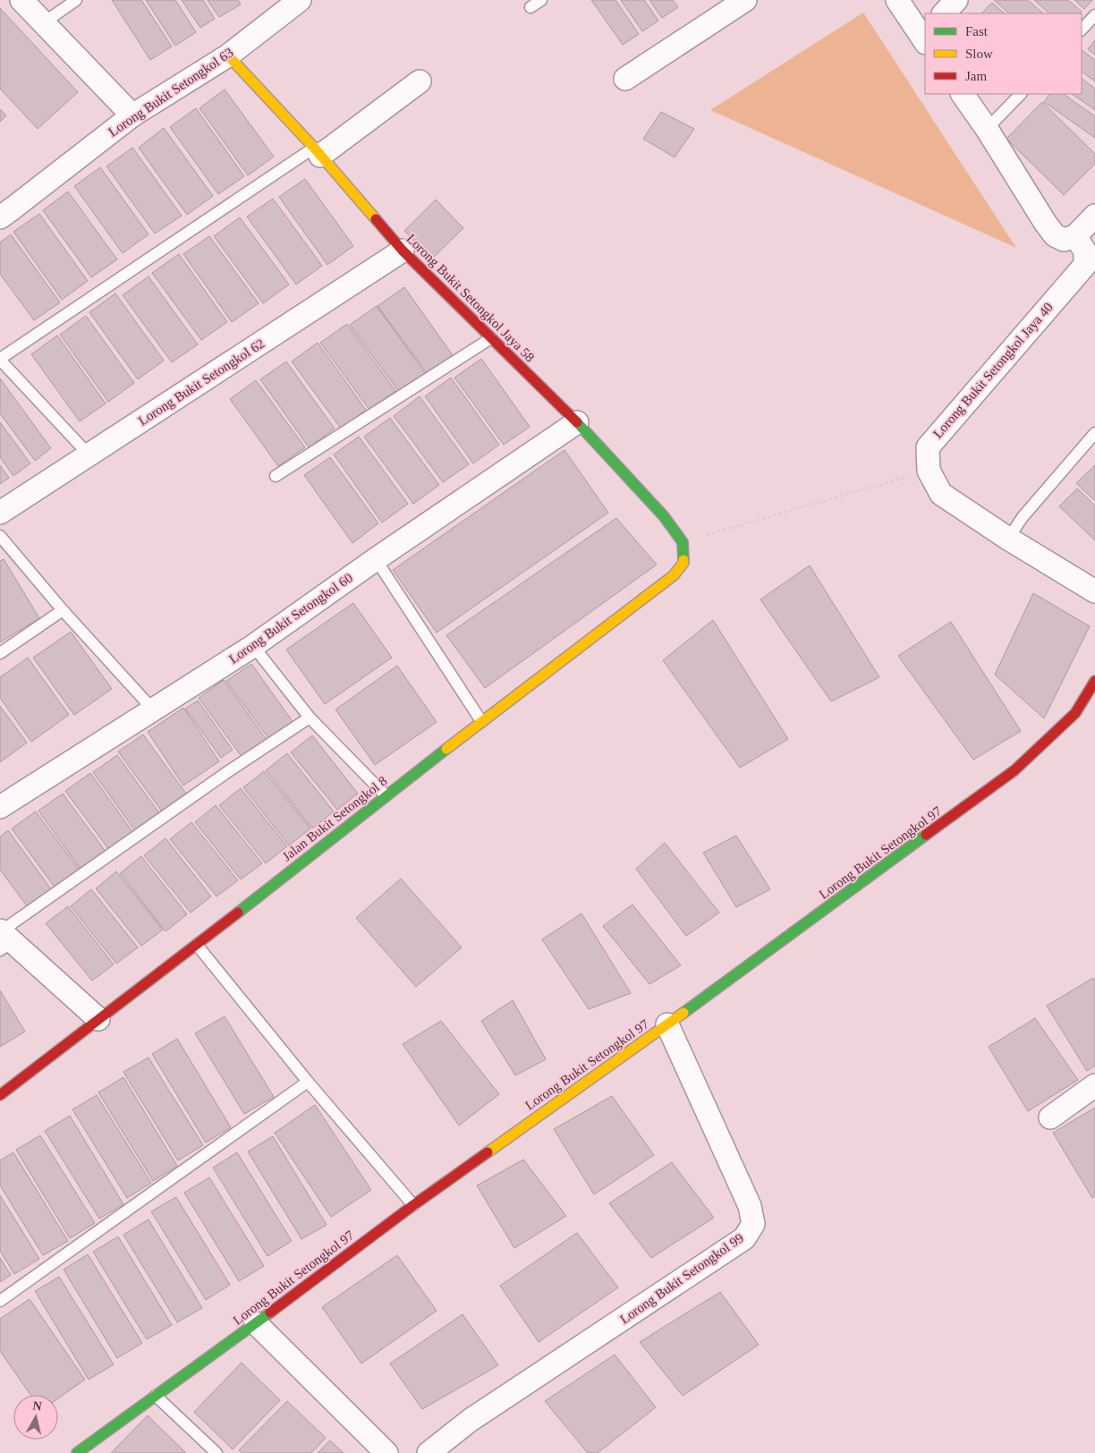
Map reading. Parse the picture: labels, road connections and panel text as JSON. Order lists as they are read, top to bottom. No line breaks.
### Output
{"streets":{"street":["Lorong Bukit Setongkol 63","Lorong Bukit Setongkol Jaya 58","Lorong Bukit Setongkol Jaya 40","Lorong Bukit Setongkol 62","Lorong Bukit Setongkol 60","Jalan Bukit Setongkol 8","Lorong Bukit Setongkol 97","Lorong Bukit Setongkol 99"]},"crossings":[["Lorong Bukit Setongkol 63","Lorong Bukit Setongkol Jaya 58"],["Lorong Bukit Setongkol Jaya 58","Lorong Bukit Setongkol 62"],["Lorong Bukit Setongkol Jaya 58","Lorong Bukit Setongkol 60"],["Lorong Bukit Setongkol Jaya 58","Jalan Bukit Setongkol 8"],["Lorong Bukit Setongkol 97","Lorong Bukit Setongkol 99"]],"legend":["Fast","Slow","Jam"],"north":"top"}
